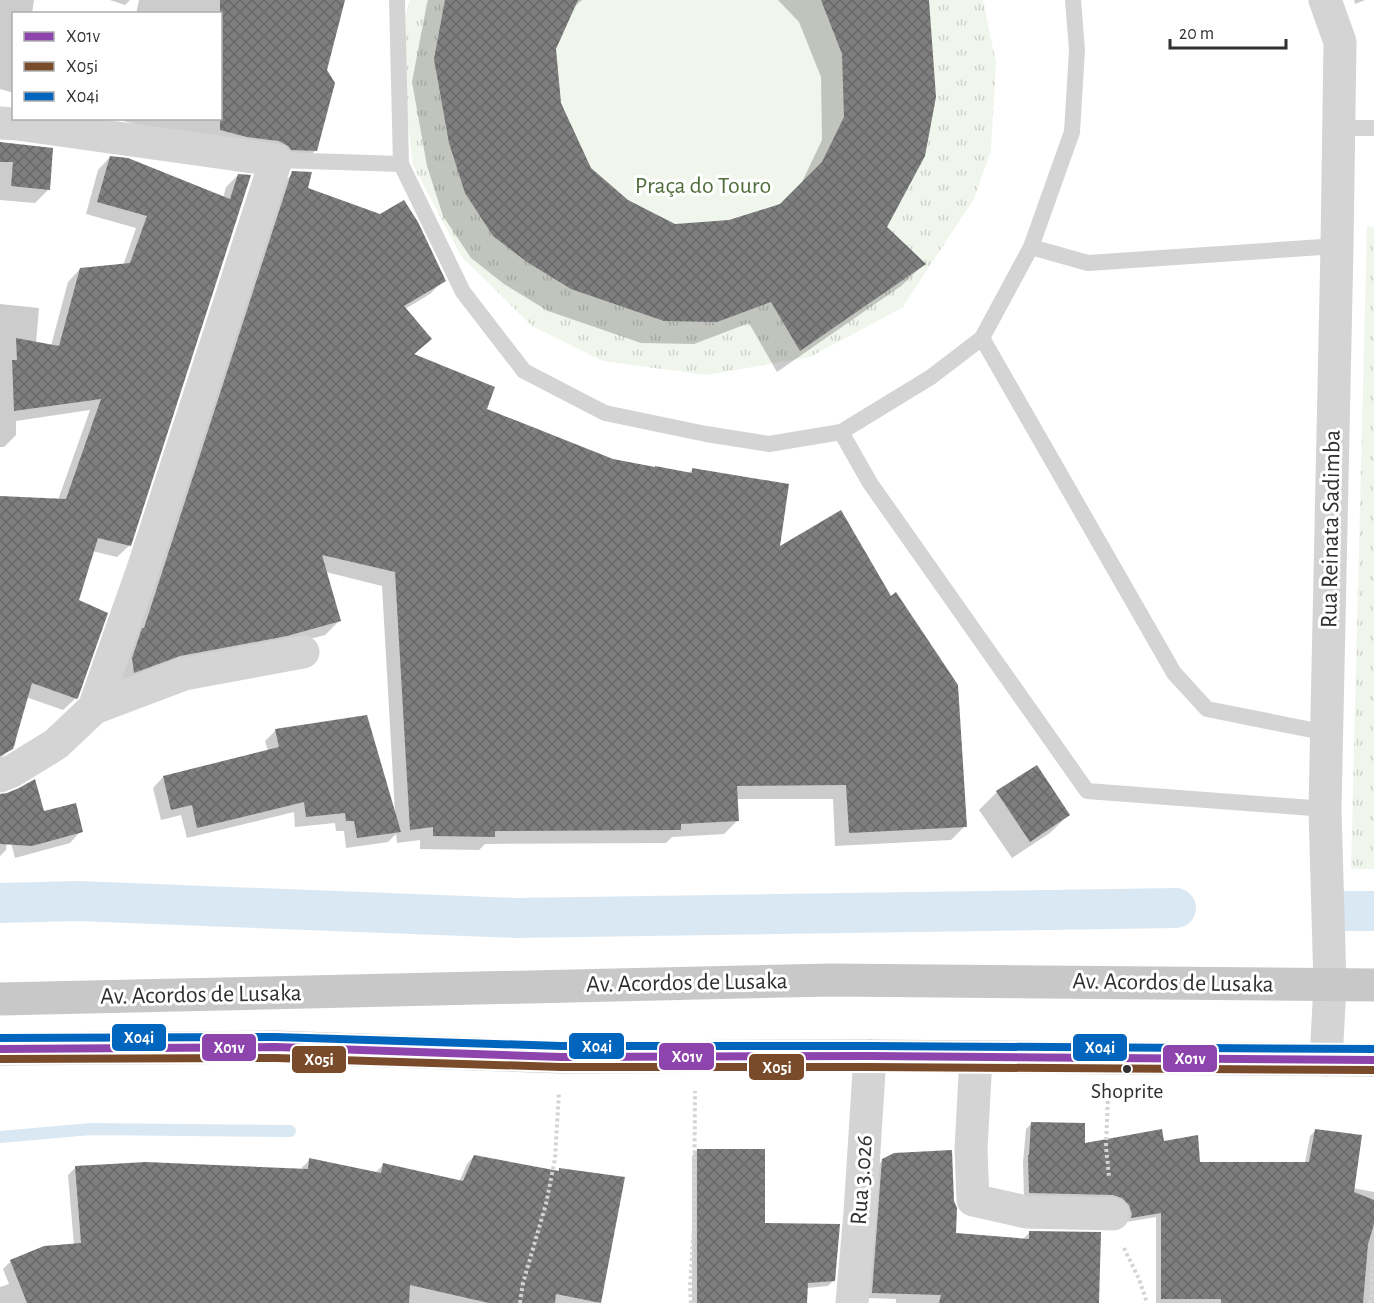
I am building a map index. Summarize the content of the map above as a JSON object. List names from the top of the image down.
{
  "streets": {
    "main road": ["Av. Acordos de Lusaka"],
    "street": ["Rua Reinata Sadimba", "Rua 3.026"]
  },
  "crossings": [
    ["Rua Reinata Sadimba", "Av. Acordos de Lusaka"]
  ],
  "parks": ["Praça do Touro"],
  "places": ["Shoprite"],
  "lines": ["transit line X04i", "transit line X01v", "transit line X05i"],
  "legend": ["X01v", "X05i", "X04i"],
  "scale_bar": "20 m"
}
